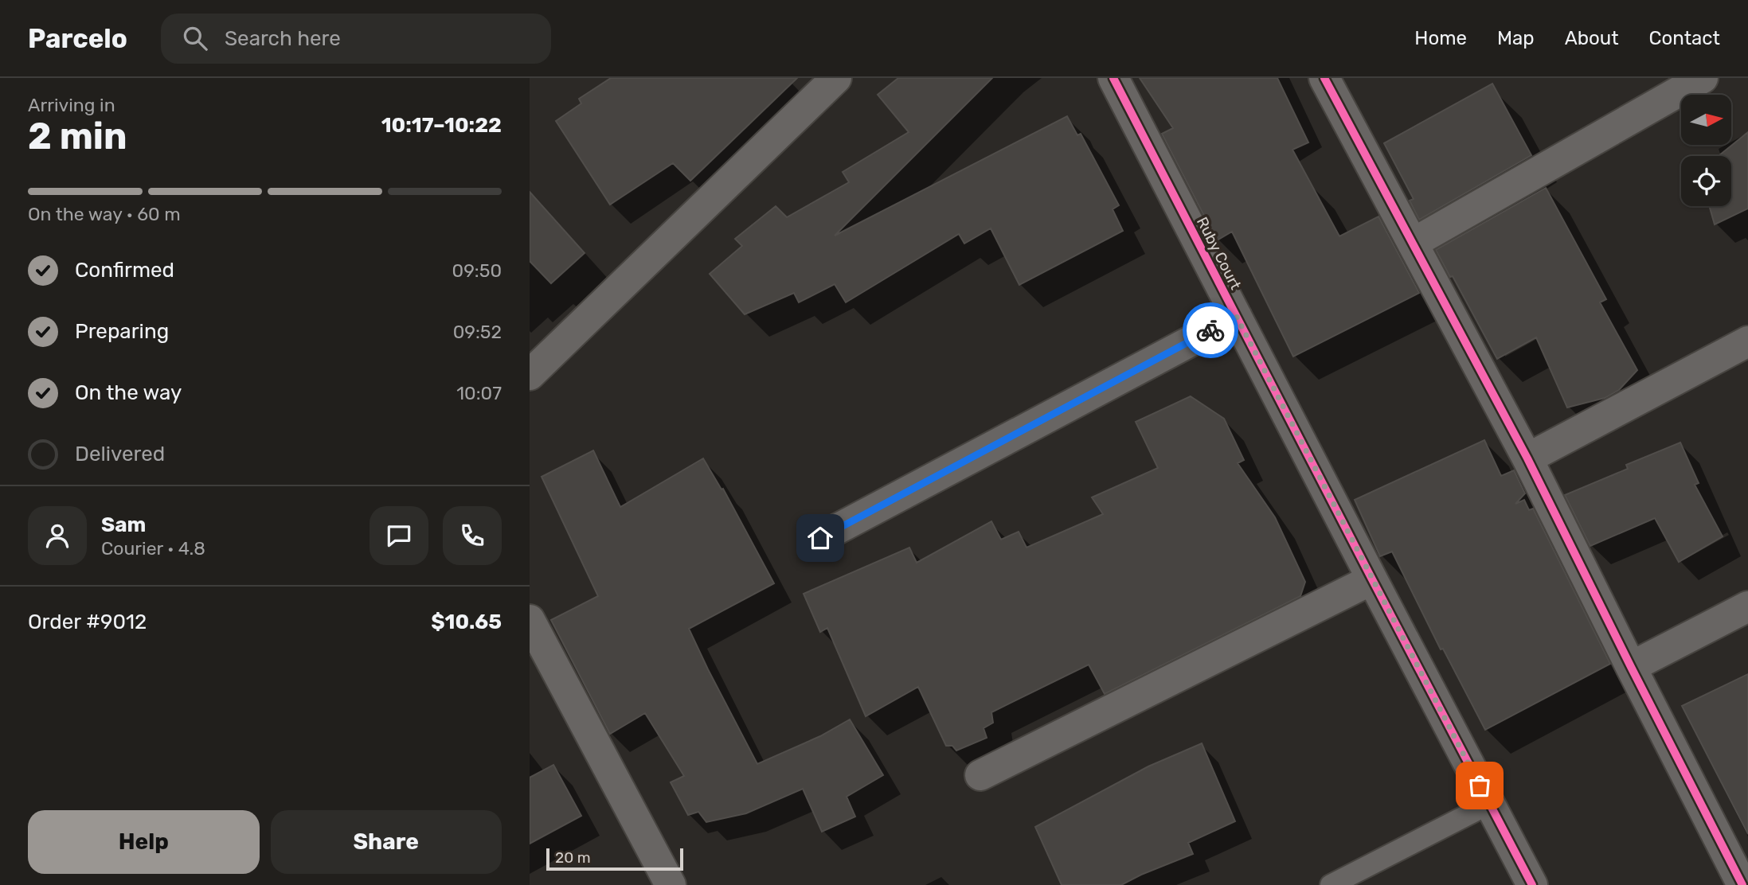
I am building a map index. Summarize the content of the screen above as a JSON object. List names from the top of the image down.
{
  "streets": {
    "street": ["Ruby Court"]
  },
  "scale_bar": "20 m",
  "north": "right",
  "page": {
    "header": "Parcelo",
    "search": "Search here",
    "nav": [
      "Home",
      "Map",
      "About",
      "Contact"
    ],
    "heading": ["2 min", "Arriving in", "10:17–10:22"],
    "panel": [
      "Sam",
      "Courier · 4.8",
      "Order #9012",
      "$10.65"
    ],
    "bar": "On the way · 60 m",
    "list": [
      ["Confirmed", "09:50"],
      ["Preparing", "09:52"],
      ["On the way", "10:07"],
      "Delivered"
    ],
    "buttons": ["Help", "Share"],
    "scale": "20 m"
  }
}
